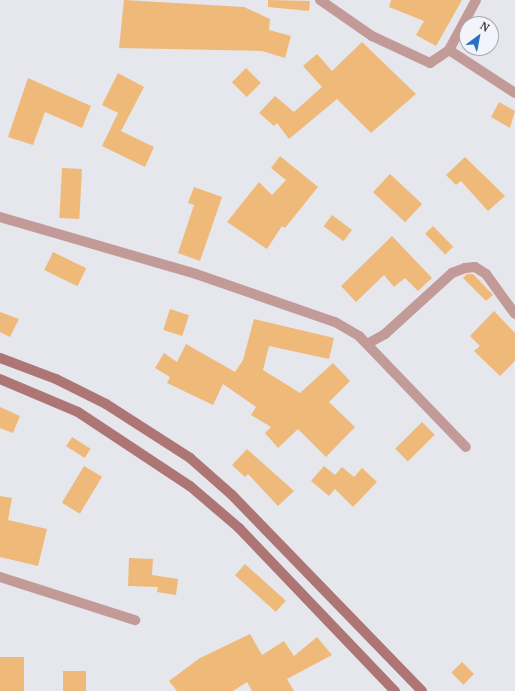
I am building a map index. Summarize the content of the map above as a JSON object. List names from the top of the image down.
{
  "north": "top right"
}
